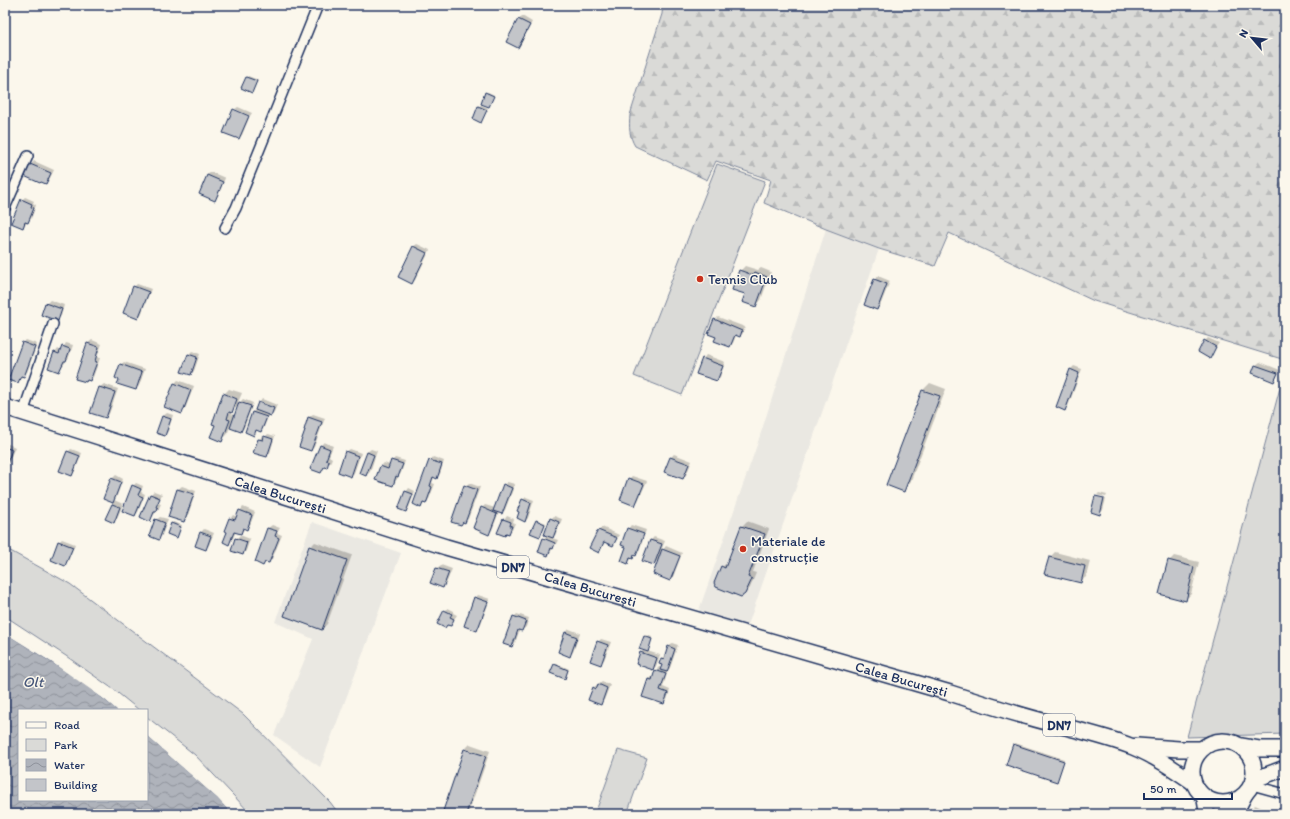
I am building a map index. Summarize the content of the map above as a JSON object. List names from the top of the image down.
{
  "streets": {
    "highway": ["Calea București", "DN7"]
  },
  "crossings": [
    ["Calea București", "DN7"]
  ],
  "water": ["Olt"],
  "places": ["Tennis Club", "Materiale de construcție"],
  "legend": [
    "Road",
    "Park",
    "Water",
    "Building"
  ],
  "scale_bar": "50 m",
  "north": "top left"
}
